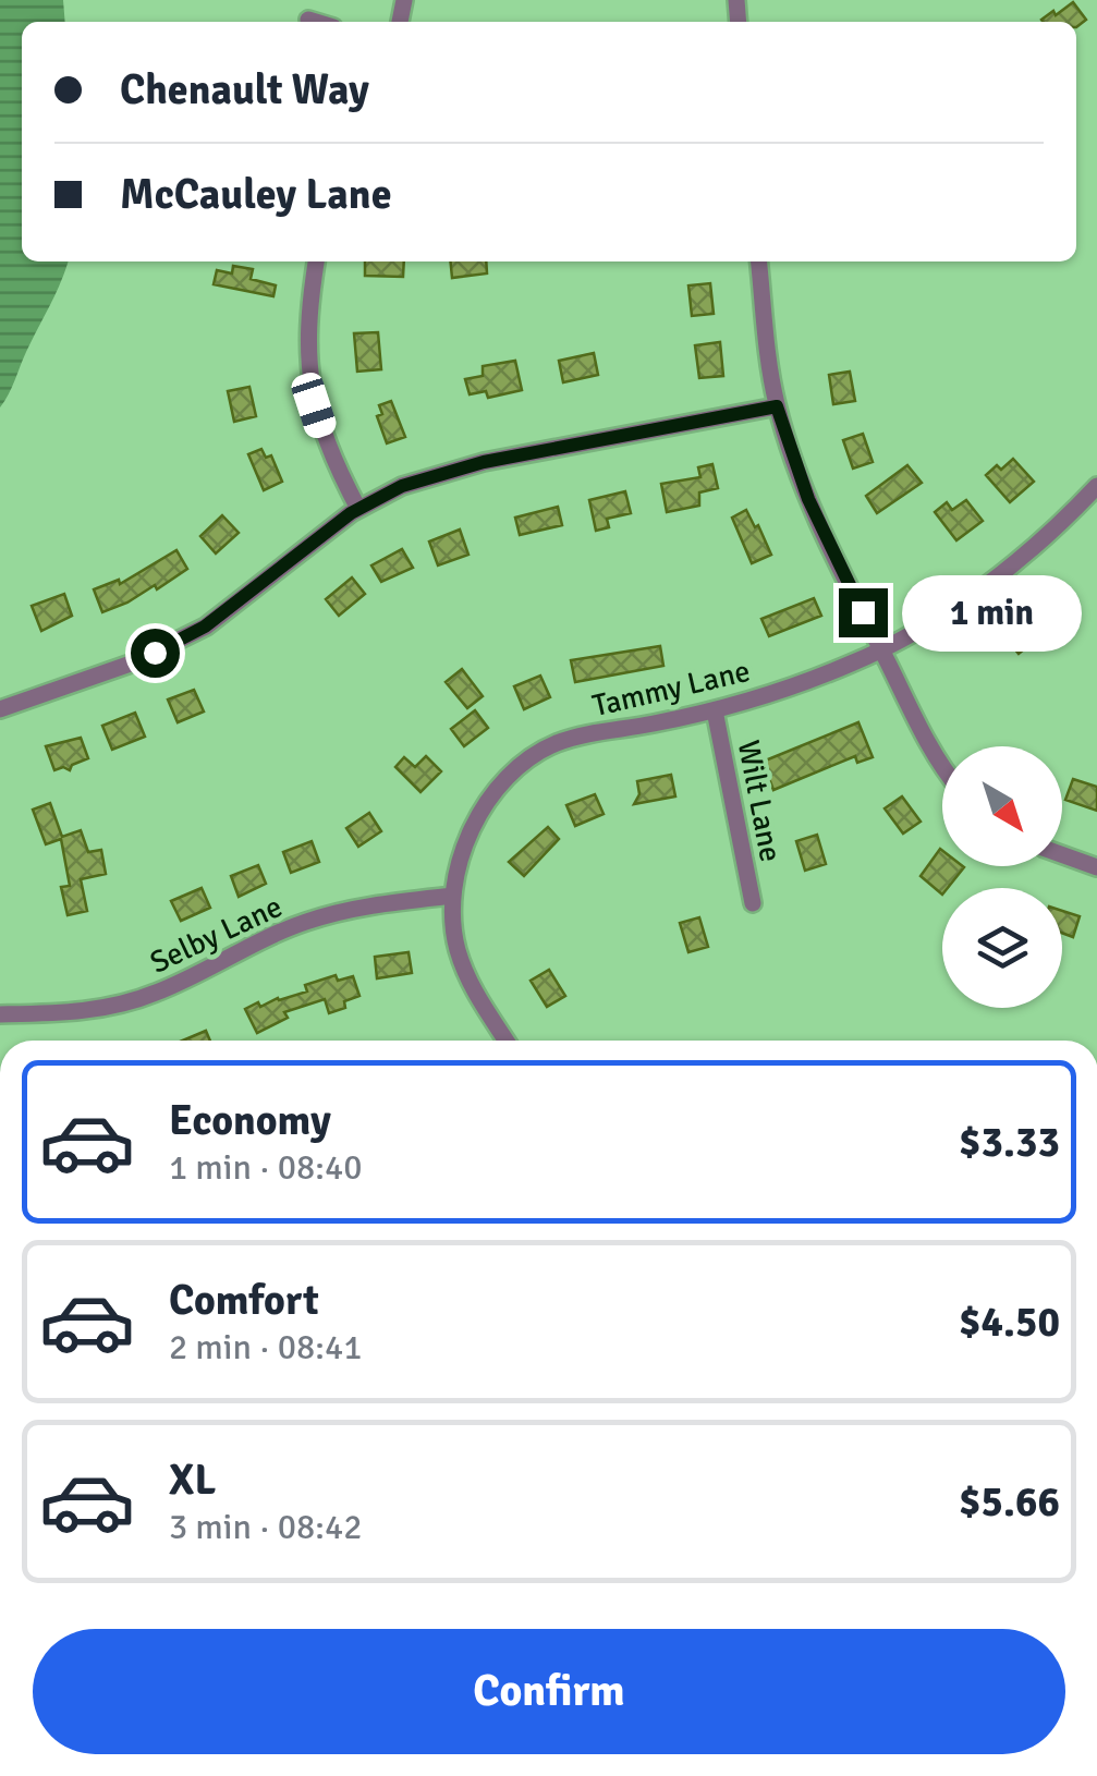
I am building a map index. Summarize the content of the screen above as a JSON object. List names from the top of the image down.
{
  "streets": {
    "street": ["Tammy Lane", "Wilt Lane", "Selby Lane"]
  },
  "crossings": [
    ["Tammy Lane", "Wilt Lane"],
    ["Tammy Lane", "Selby Lane"]
  ],
  "north": "bottom right",
  "page": {
    "banner": ["Chenault Way", "McCauley Lane"],
    "bubble": "1 min",
    "list": [
      {
        "name": "Economy",
        "note": "1 min · 08:40",
        "value": "$3.33"
      },
      {
        "name": "Comfort",
        "note": "2 min · 08:41",
        "value": "$4.50"
      },
      {
        "name": "XL",
        "note": "3 min · 08:42",
        "value": "$5.66"
      }
    ],
    "buttons": "Confirm"
  }
}
